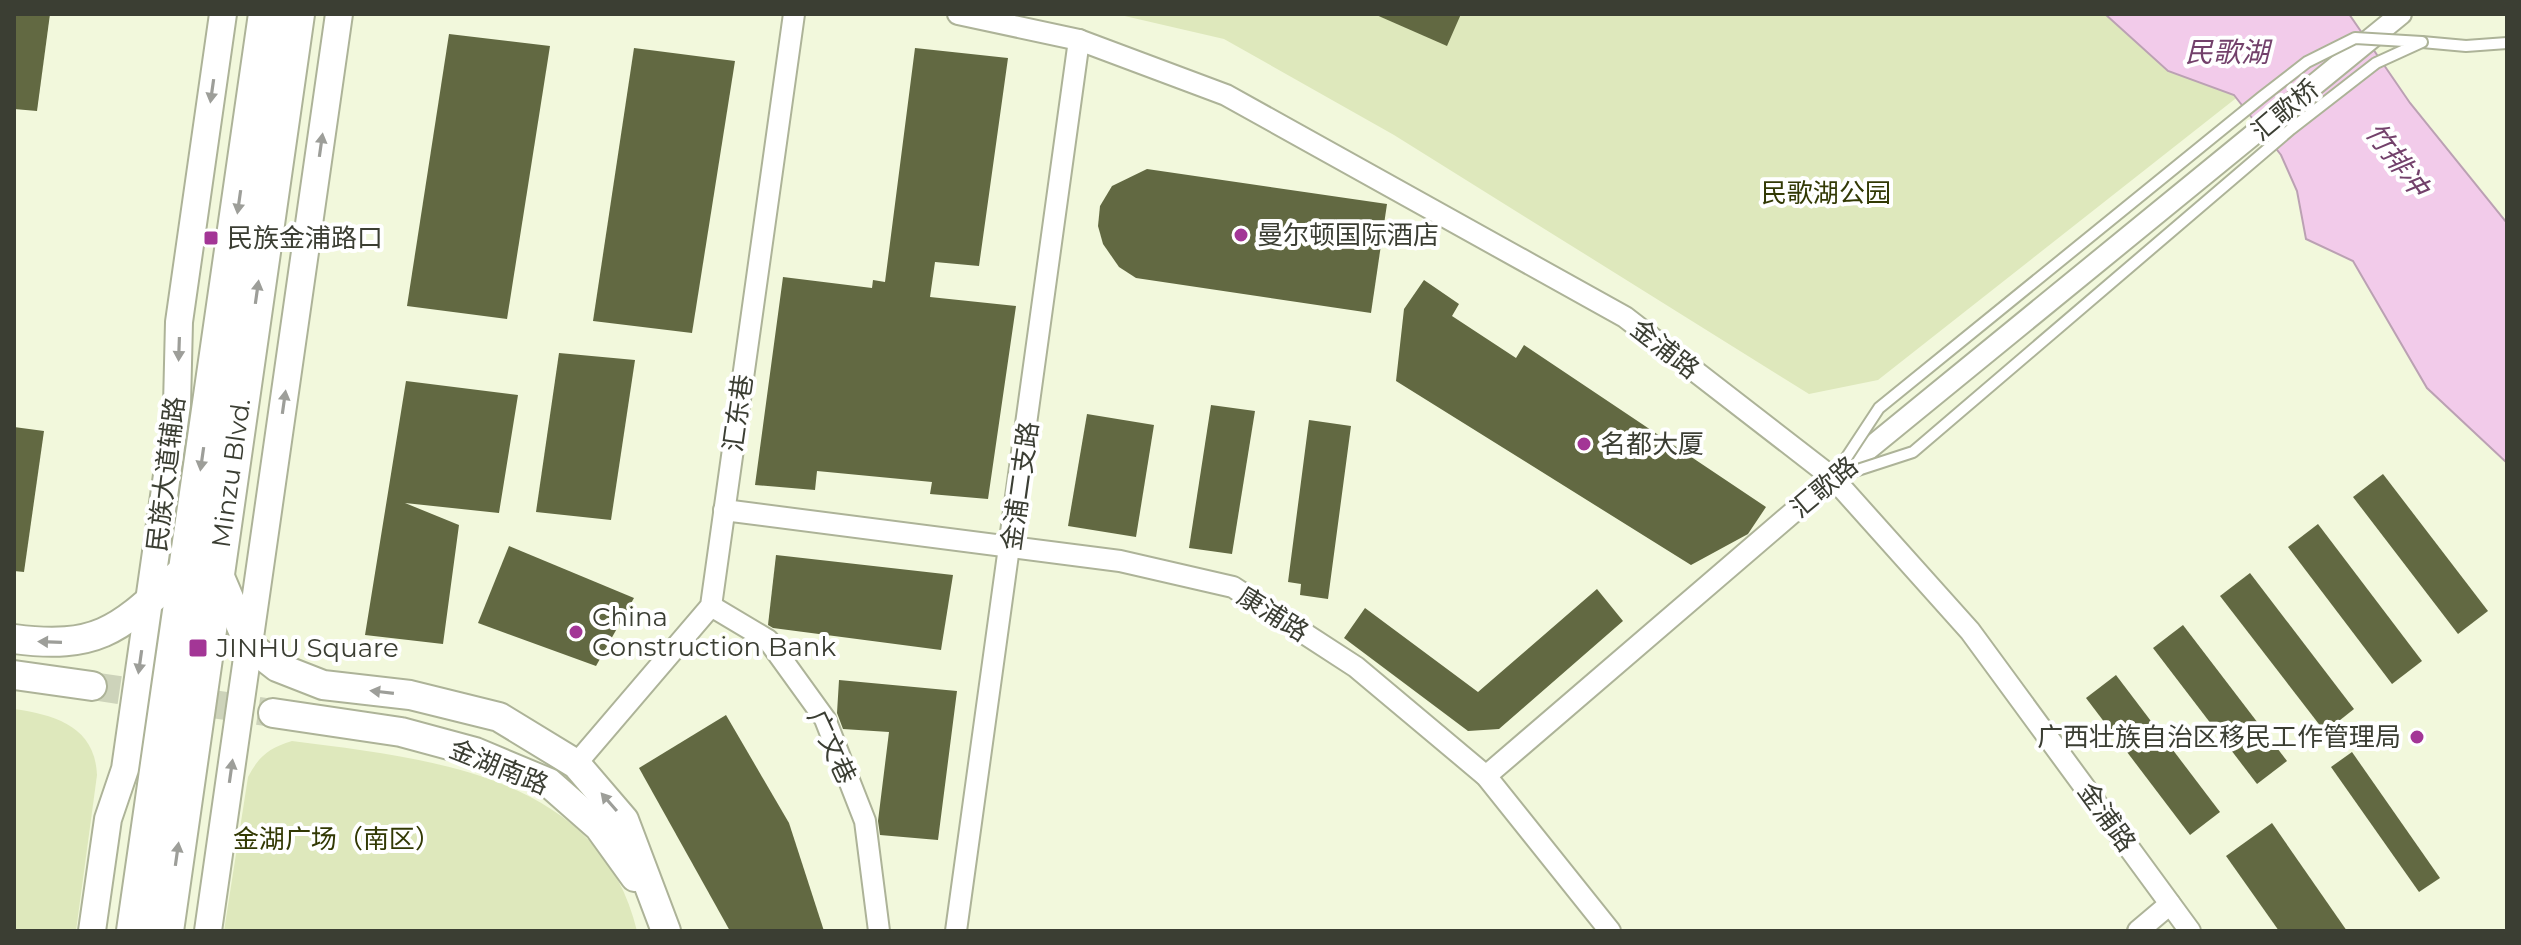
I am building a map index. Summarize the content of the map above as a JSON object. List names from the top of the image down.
{
  "streets": {
    "highway": ["Minzu Blvd."],
    "main road": ["金湖南路"],
    "street": [
      "汇歌桥",
      "金浦路",
      "汇东巷",
      "民族大道辅路",
      "金浦二支路",
      "汇歌路",
      "康浦路",
      "广文巷"
    ]
  },
  "crossings": [
    ["汇歌桥", "汇歌路"],
    ["金浦路", "金浦二支路"],
    ["金浦路", "汇歌路"],
    ["汇东巷", "康浦路"],
    ["汇东巷", "广文巷"],
    ["金浦二支路", "康浦路"],
    ["汇歌路", "康浦路"]
  ],
  "water": ["民歌湖", "竹排冲"],
  "parks": ["民歌湖公园", "金湖广场（南区）"],
  "places": {
    "other": [
      "曼尔顿国际酒店",
      "名都大厦",
      "China Construction Bank",
      "广西壮族自治区移民工作管理局"
    ],
    "transit": ["民族金浦路口", "JINHU Square"]
  }
}
